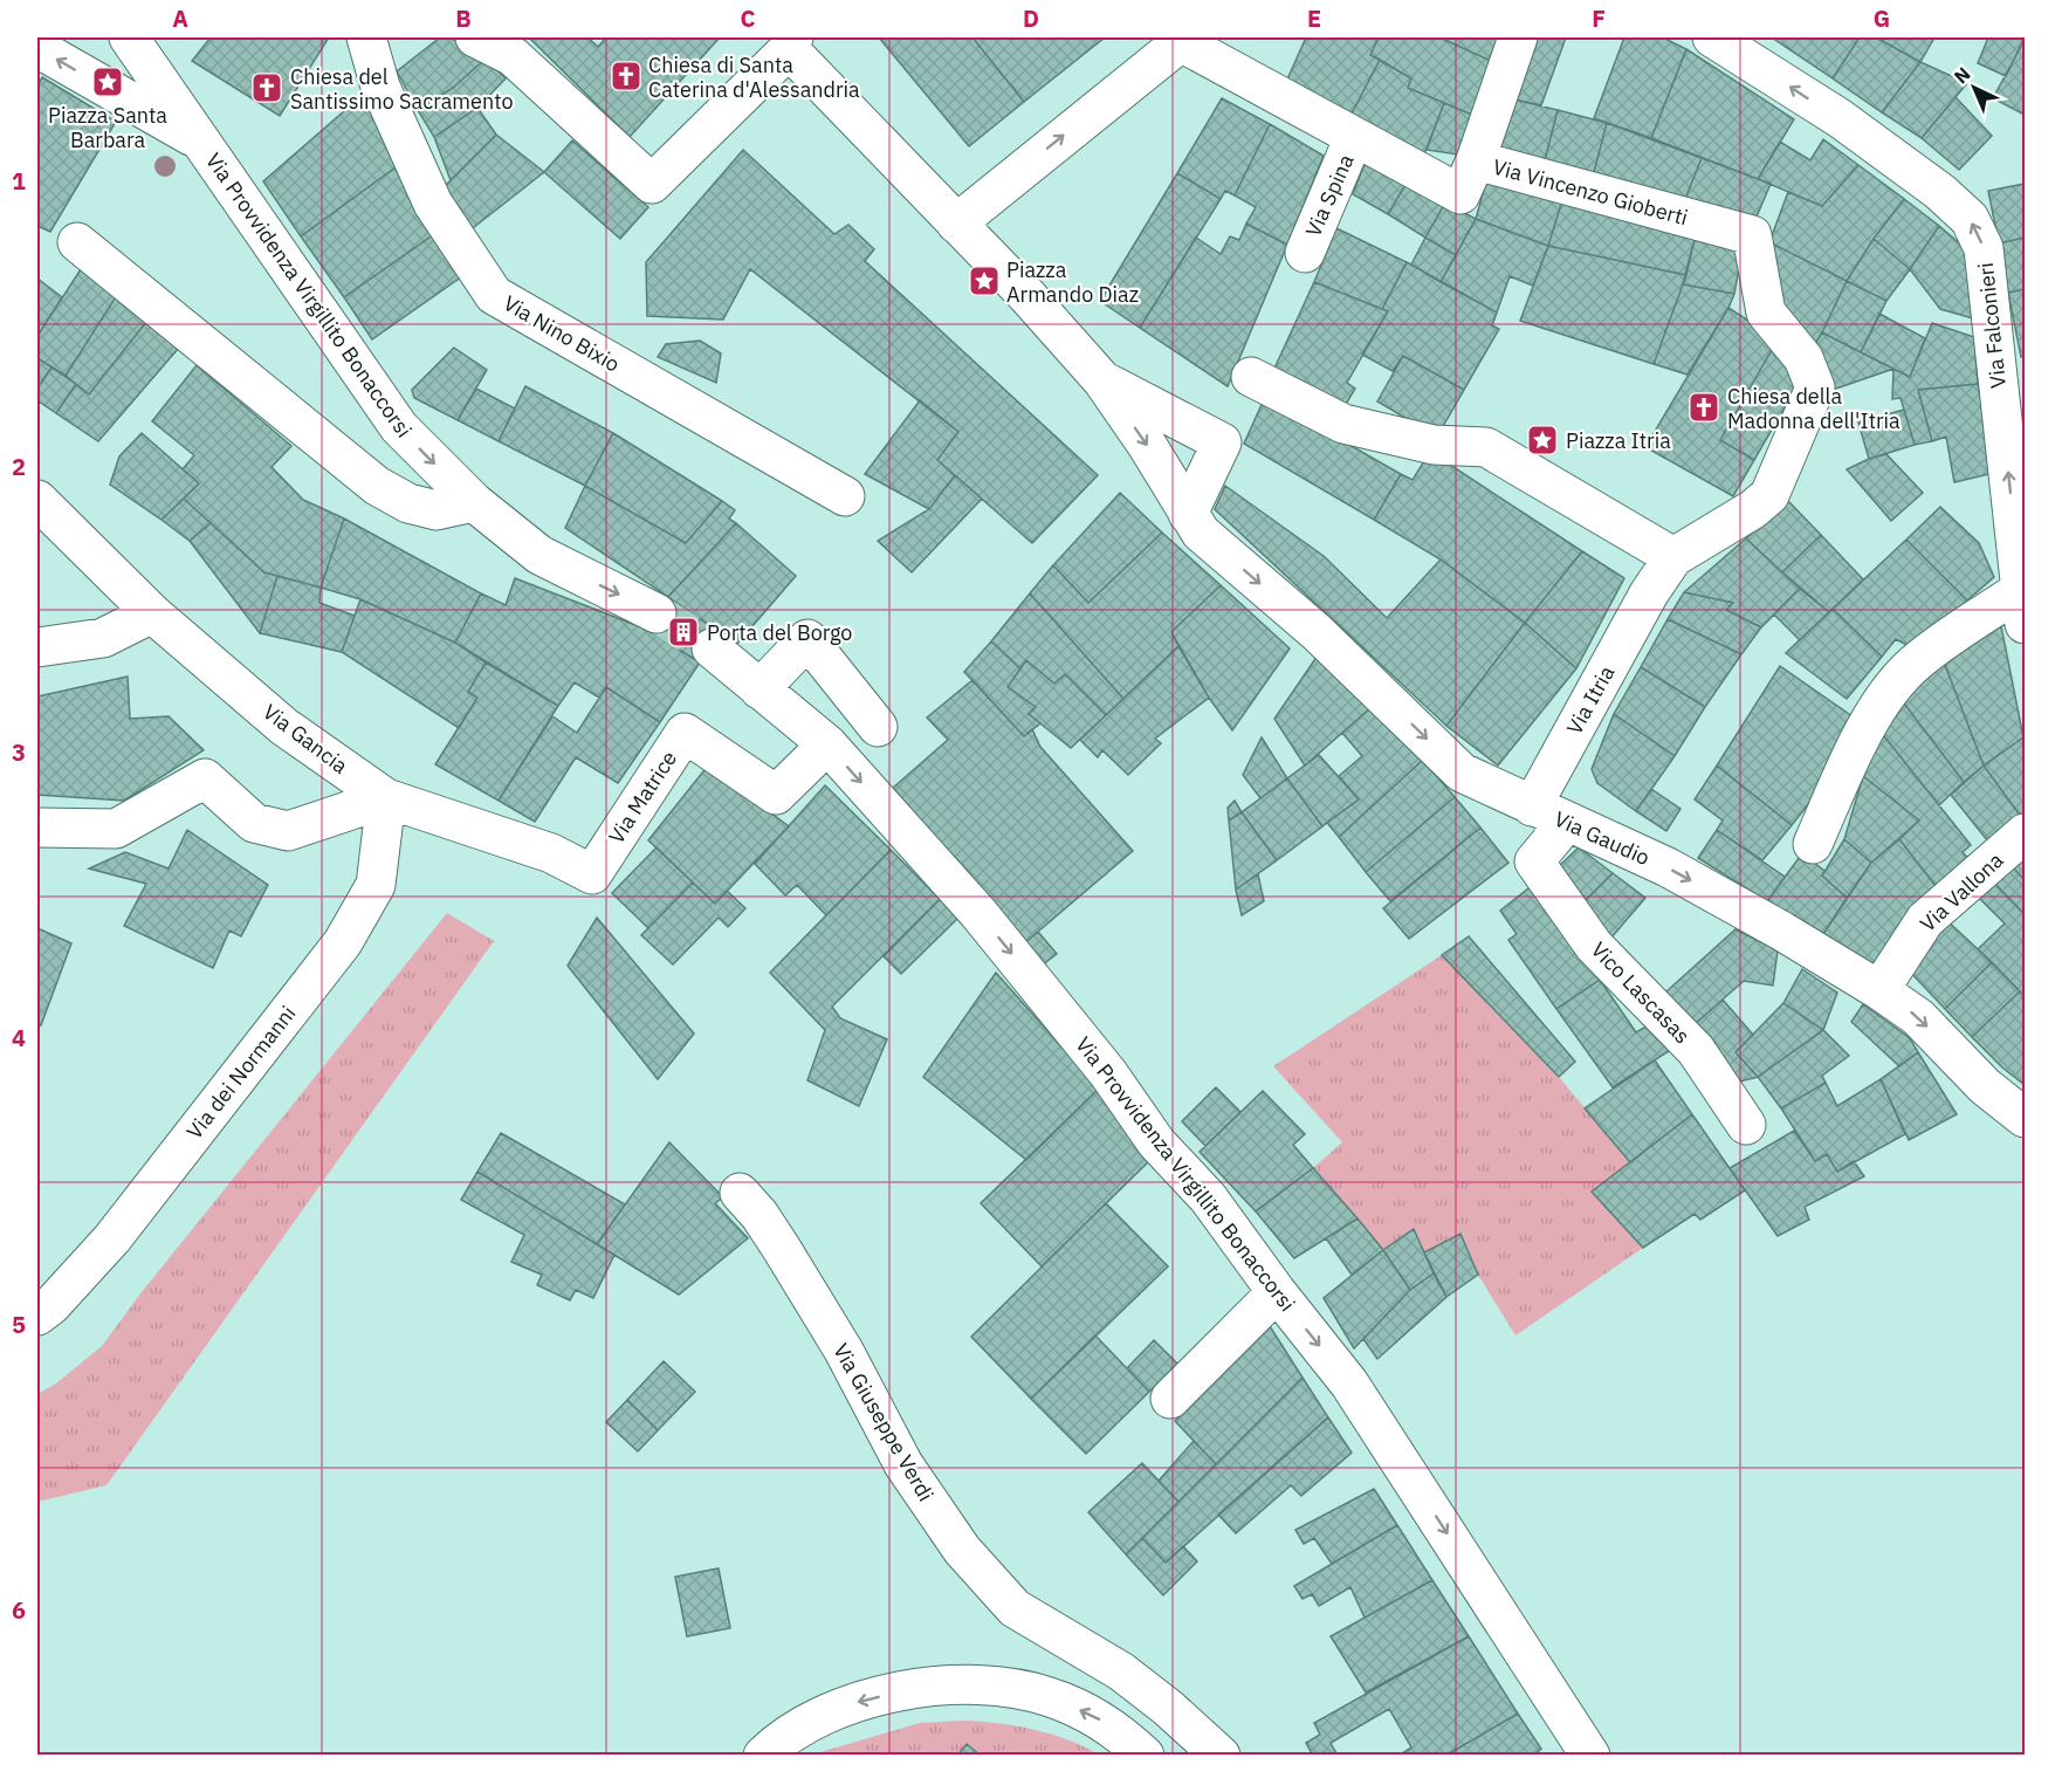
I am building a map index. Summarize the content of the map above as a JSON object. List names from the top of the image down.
{
  "streets": {
    "street": [
      "Via Vincenzo Gioberti",
      "Via Spina",
      "Via Provvidenza Virgillito Bonaccorsi",
      "Via Falconieri",
      "Via Nino Bixio",
      "Via Itria",
      "Via Gancia",
      "Via Matrice",
      "Via Gaudio",
      "Via Vallona",
      "Vico Lascasas",
      "Via dei Normanni",
      "Via Giuseppe Verdi"
    ]
  },
  "crossings": [
    ["Via Vincenzo Gioberti", "Via Spina"],
    ["Via Vincenzo Gioberti", "Via Itria"],
    ["Via Provvidenza Virgillito Bonaccorsi", "Via Matrice"],
    ["Via Itria", "Via Gaudio"],
    ["Via Gancia", "Via Matrice"],
    ["Via Gancia", "Via dei Normanni"],
    ["Via Gaudio", "Via Vallona"],
    ["Via Gaudio", "Vico Lascasas"]
  ],
  "one_way": ["Via Provvidenza Virgillito Bonaccorsi", "Via Falconieri"],
  "places": {
    "church": ["Chiesa di Santa Caterina d'Alessandria", "Chiesa del Santissimo Sacramento", "Chiesa della Madonna dell'Itria"],
    "place": ["Piazza Santa Barbara", "Piazza Armando Diaz", "Piazza Itria"],
    "building": ["Porta del Borgo"]
  },
  "north": "top left",
  "grid": {
    "columns": [
      "A",
      "B",
      "C",
      "D",
      "E",
      "F",
      "G"
    ],
    "rows": [
      "1",
      "2",
      "3",
      "4",
      "5",
      "6"
    ]
  }
}
